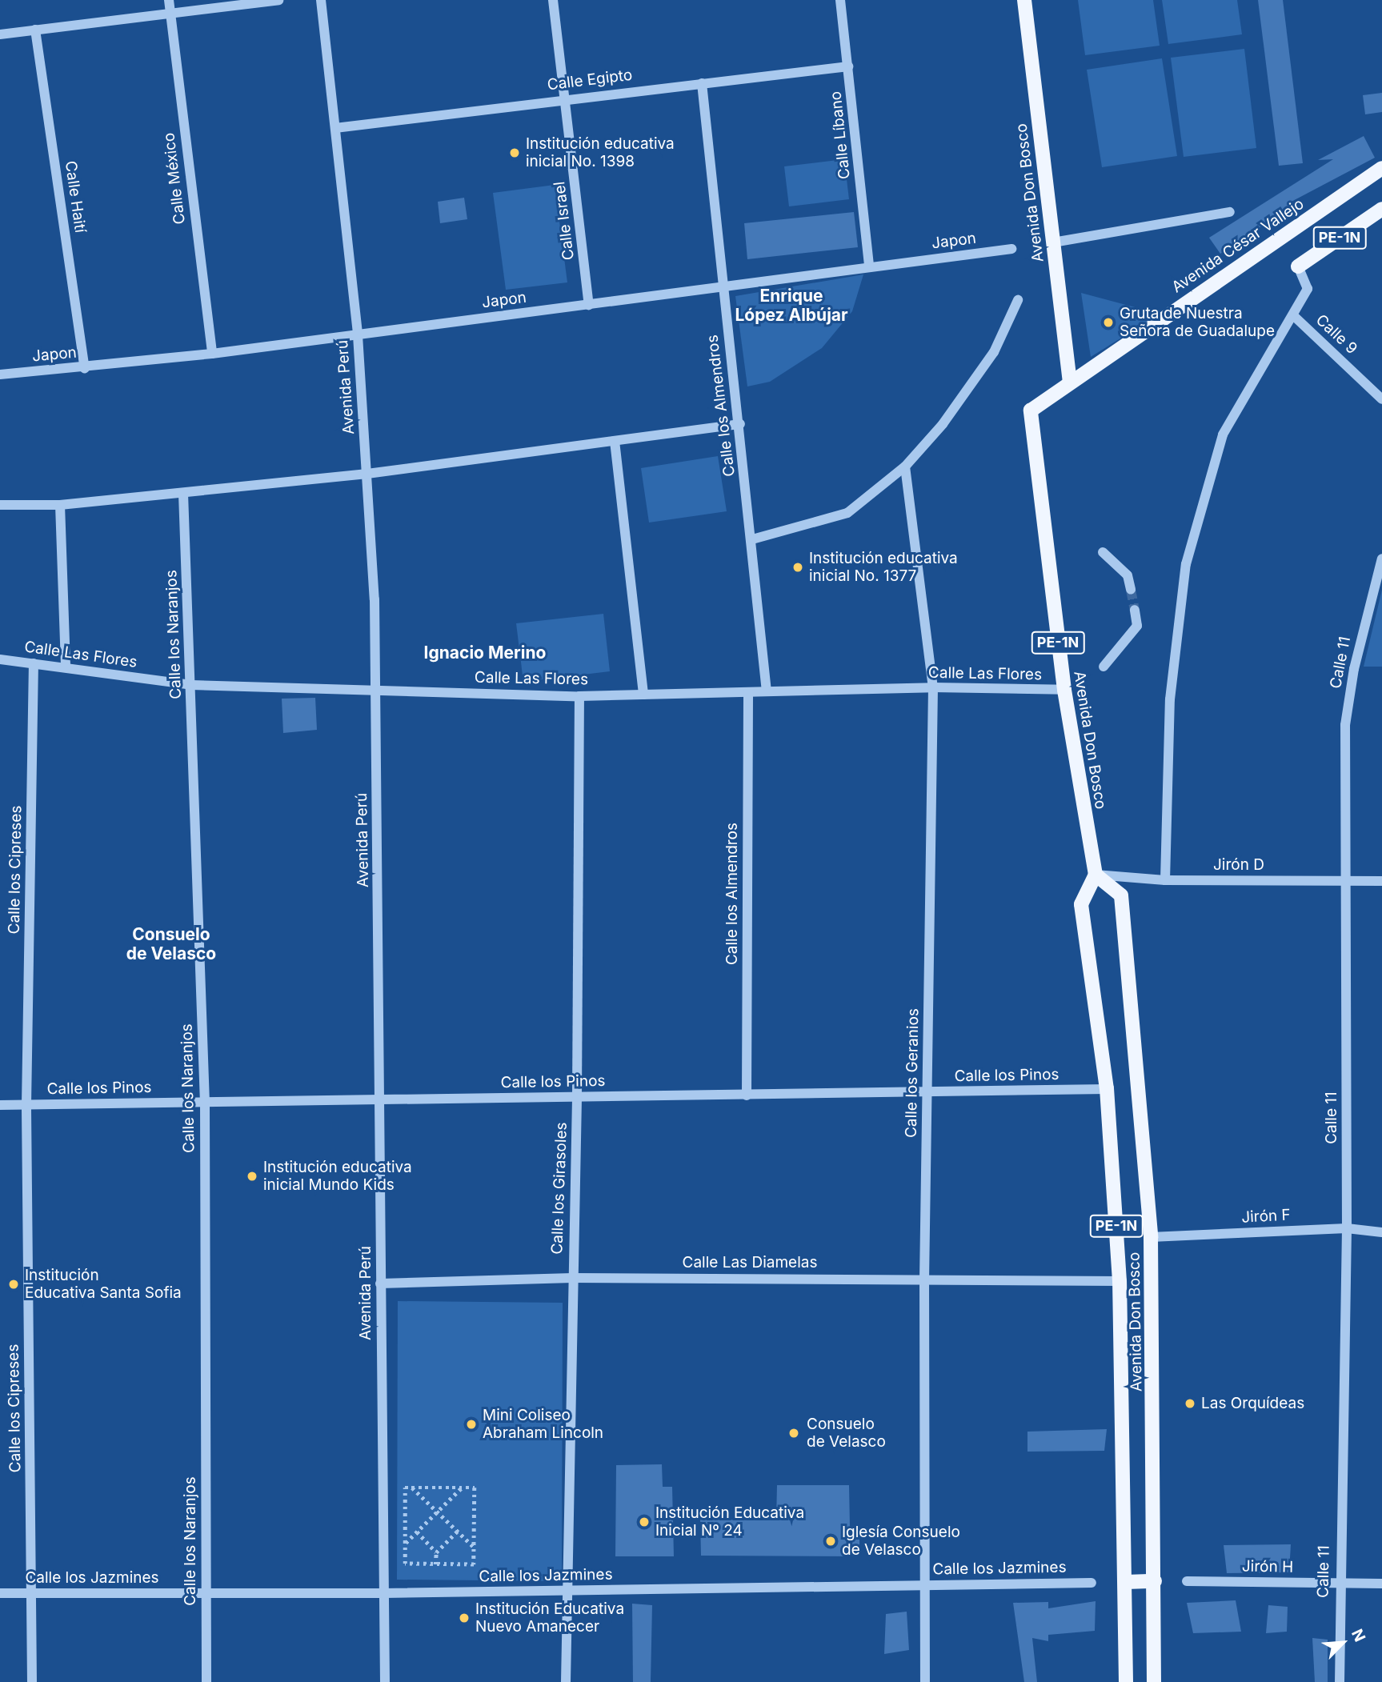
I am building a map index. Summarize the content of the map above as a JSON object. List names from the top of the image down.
{
  "streets": {
    "main road": ["Avenida Don Bosco", "PE-1N", "Avenida César Vallejo"],
    "street": [
      "Calle Egipto",
      "Calle Líbano",
      "Calle México",
      "Calle Haití",
      "Calle Israel",
      "Japon",
      "Calle 9",
      "Avenida Perú",
      "Calle los Almendros",
      "Calle los Naranjos",
      "Calle Las Flores",
      "Calle 11",
      "Jirón D",
      "Calle los Cipreses",
      "Calle los Geranios",
      "Calle los Pinos",
      "Calle los Girasoles",
      "Jirón F",
      "Calle Las Diamelas",
      "Jirón H",
      "Calle los Jazmines"
    ]
  },
  "crossings": [
    ["Calle Egipto", "Calle Líbano"],
    ["Calle Egipto", "Calle Israel"],
    ["Calle Egipto", "Avenida Perú"],
    ["Calle Egipto", "Calle los Almendros"],
    ["Calle Líbano", "Japon"],
    ["Calle México", "Japon"],
    ["Avenida Don Bosco", "Avenida César Vallejo"],
    ["Avenida Don Bosco", "Calle Las Flores"],
    ["Avenida Don Bosco", "Jirón D"],
    ["Avenida Don Bosco", "Calle los Pinos"],
    ["Avenida Don Bosco", "Jirón F"],
    ["Avenida Don Bosco", "Calle Las Diamelas"],
    ["Calle Haití", "Japon"],
    ["Calle Israel", "Japon"],
    ["Japon", "Avenida Perú"],
    ["Japon", "Calle los Almendros"],
    ["Avenida Perú", "Calle Las Flores"],
    ["Avenida Perú", "Calle los Pinos"],
    ["Avenida Perú", "Calle Las Diamelas"],
    ["Avenida Perú", "Calle los Jazmines"],
    ["Calle los Almendros", "Calle Las Flores"],
    ["Calle los Almendros", "Calle los Pinos"],
    ["Calle los Naranjos", "Calle Las Flores"],
    ["Calle los Naranjos", "Calle los Pinos"],
    ["Calle los Naranjos", "Calle los Jazmines"],
    ["Calle Las Flores", "Calle los Cipreses"],
    ["Calle Las Flores", "Calle los Geranios"],
    ["Calle Las Flores", "Calle los Girasoles"],
    ["Calle 11", "Jirón D"],
    ["Calle 11", "Jirón F"],
    ["Calle 11", "Jirón H"],
    ["Calle los Cipreses", "Calle los Pinos"],
    ["Calle los Cipreses", "Calle los Jazmines"],
    ["Calle los Geranios", "Calle los Pinos"],
    ["Calle los Geranios", "Calle Las Diamelas"],
    ["Calle los Geranios", "Calle los Jazmines"],
    ["Calle los Pinos", "Calle los Girasoles"],
    ["Calle los Girasoles", "Calle Las Diamelas"],
    ["Calle los Girasoles", "Calle los Jazmines"]
  ],
  "districts": ["Enrique López Albújar", "Ignacio Merino", "Consuelo de Velasco"],
  "places": [
    "Institución educativa inicial No. 1398",
    "Gruta de Nuestra Señora de Guadalupe",
    "Institución educativa inicial No. 1377",
    "Institución educativa inicial Mundo Kids",
    "Institución Educativa Santa Sofia",
    "Las Orquídeas",
    "Mini Coliseo Abraham Lincoln",
    "Consuelo de Velasco",
    "Institución Educativa Inicial Nº 24",
    "Iglesía Consuelo de Velasco",
    "Institución Educativa Nuevo Amanecer"
  ],
  "north": "top right"
}
